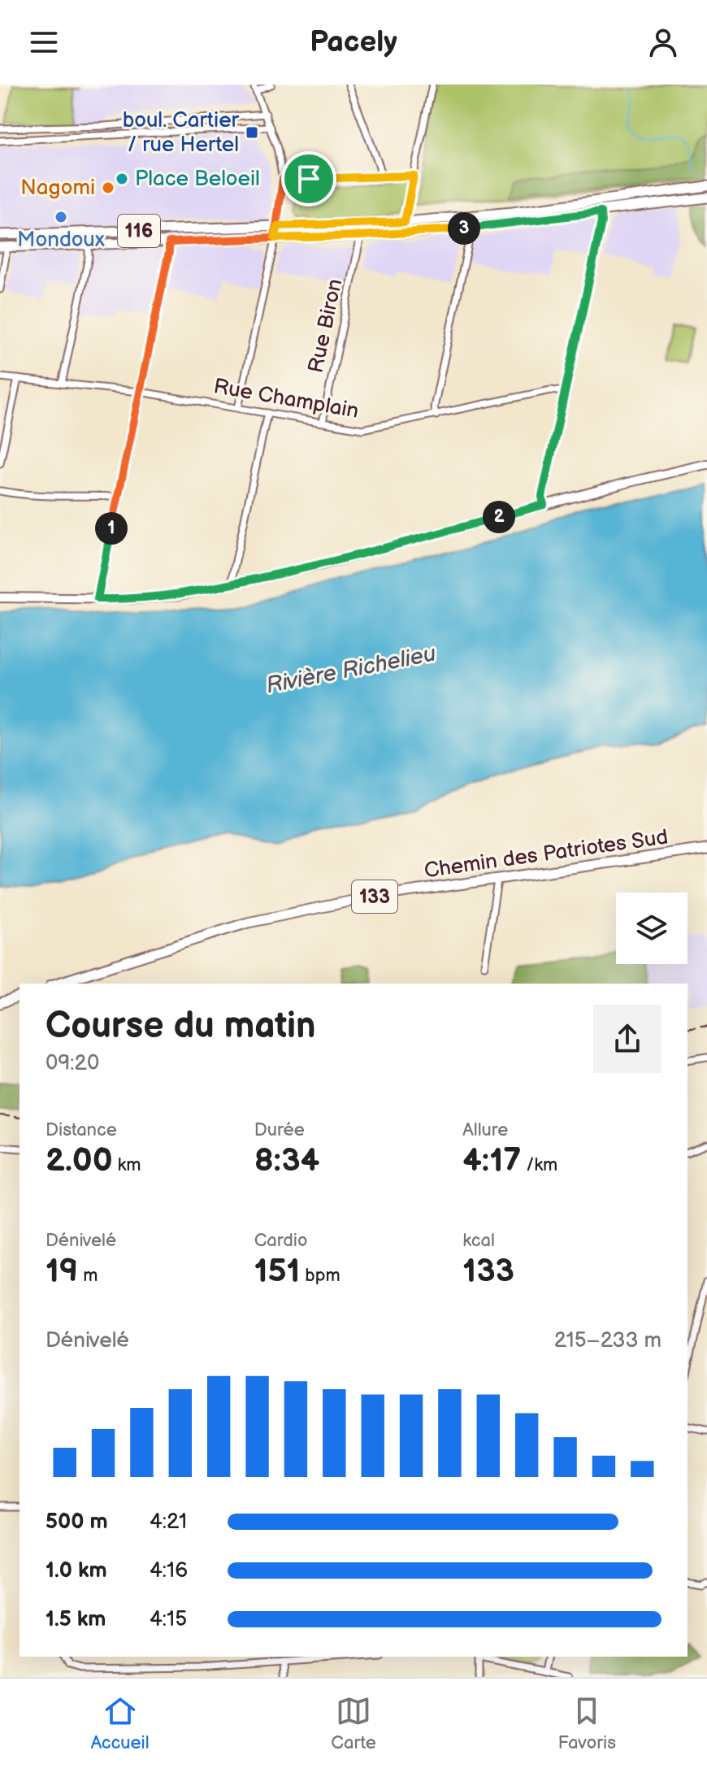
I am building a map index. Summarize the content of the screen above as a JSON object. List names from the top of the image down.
{
  "streets": {
    "main road": ["116", "Chemin des Patriotes Sud", "133"],
    "street": ["Rue Biron", "Rue Champlain"]
  },
  "crossings": [
    ["116", "Rue Biron"],
    ["Rue Biron", "Rue Champlain"]
  ],
  "water": ["Rivière Richelieu"],
  "places": {
    "transit": ["boul. Cartier / rue Hertel"],
    "other": ["Place Beloeil", "Nagomi", "Mondoux"]
  },
  "page": {
    "header": "Pacely",
    "pins": ["3", "2", "1"],
    "heading": ["Course du matin", "09:20"],
    "stats": [
      ["Distance", "2.00 km"],
      ["Durée", "8:34"],
      ["Allure", "4:17 /km"],
      ["Dénivelé", "19 m"],
      ["Cardio", "151 bpm"],
      ["kcal", "133"]
    ],
    "chart": ["Dénivelé", "215–233 m"],
    "list": [
      {
        "name": "500 m",
        "note": "4:21"
      },
      {
        "name": "1.0 km",
        "note": "4:16"
      },
      {
        "name": "1.5 km",
        "note": "4:15"
      }
    ],
    "tabs": ["Accueil", "Carte", "Favoris"]
  }
}
